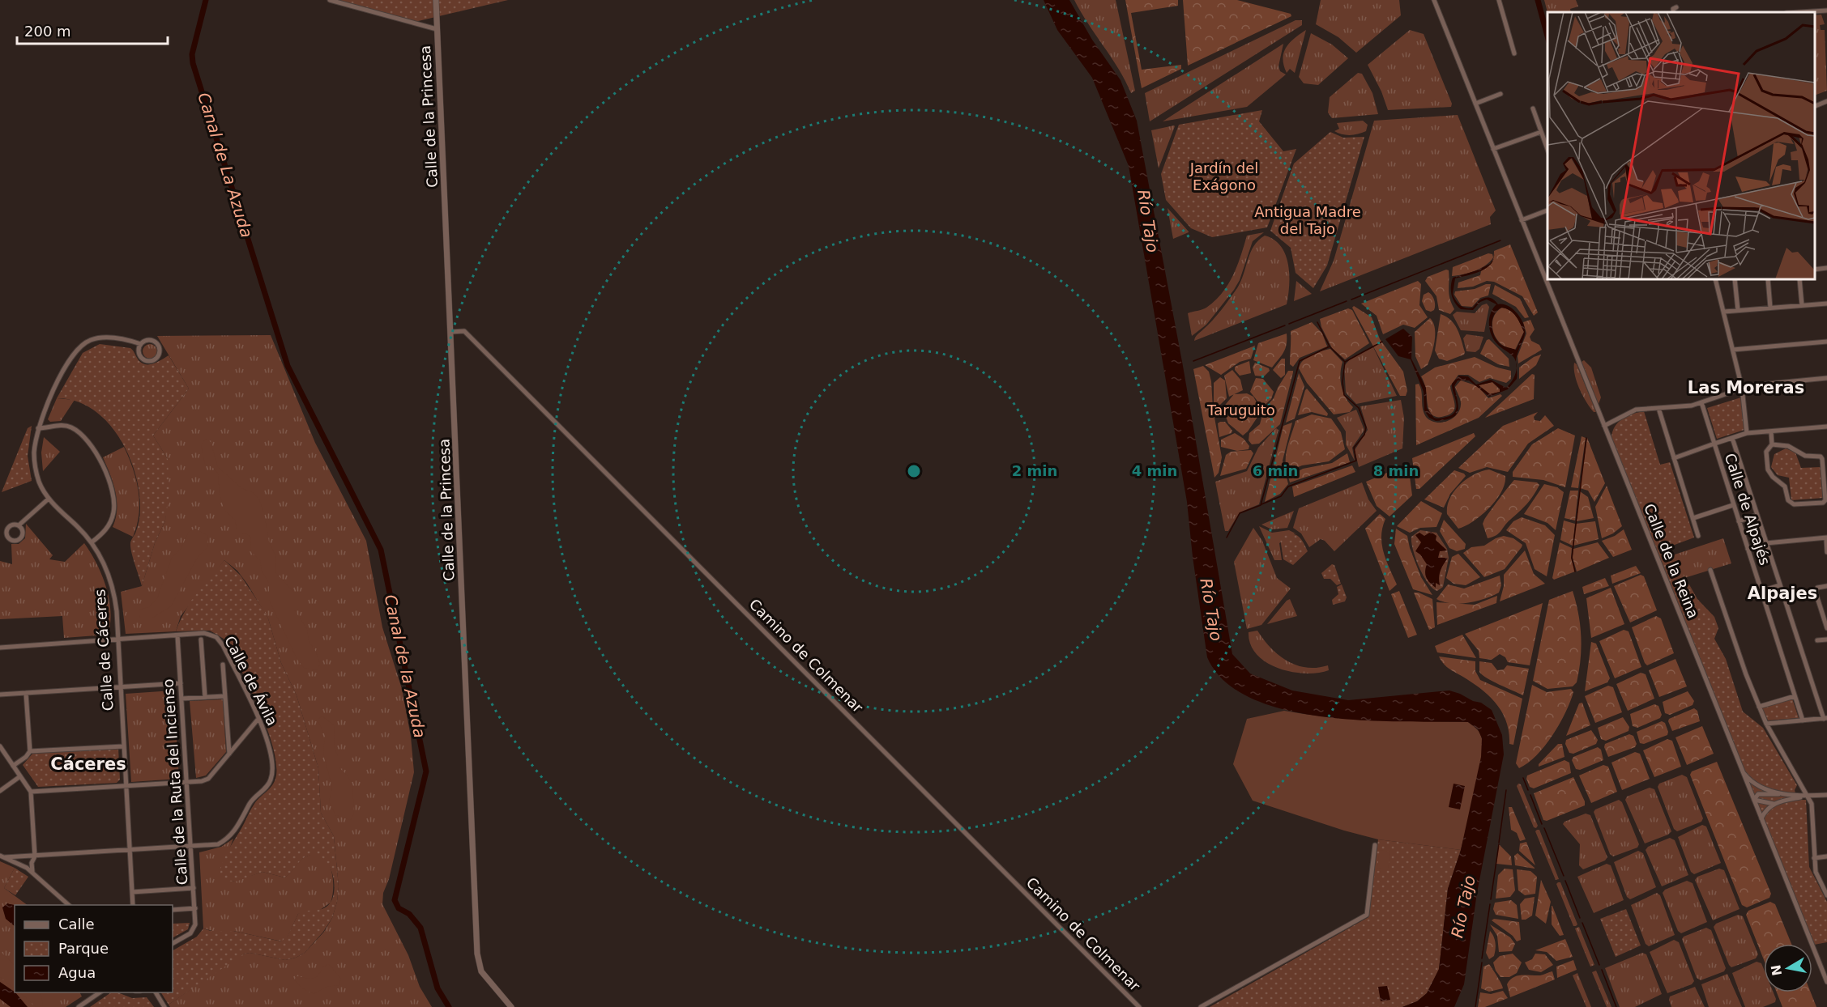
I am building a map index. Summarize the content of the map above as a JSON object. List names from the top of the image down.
{
  "streets": {
    "street": [
      "Calle de la Princesa",
      "Calle de Alpajés",
      "Calle de la Reina",
      "Calle de Cáceres",
      "Camino de Colmenar",
      "Calle de Ávila",
      "Calle de la Ruta del Incienso"
    ]
  },
  "crossings": [
    ["Calle de la Princesa", "Camino de Colmenar"],
    ["Calle de Cáceres", "Calle de Ávila"],
    ["Calle de Ávila", "Calle de la Ruta del Incienso"]
  ],
  "districts": ["Las Moreras", "Alpajes", "Cáceres"],
  "water": ["Canal de La Azuda", "Río Tajo", "Canal de la Azuda"],
  "parks": ["Jardín del Exágono", "Antigua Madre del Tajo", "Taruguito"],
  "legend": ["Calle", "Parque", "Agua"],
  "scale_bar": "200 m",
  "north": "left",
  "rings": [
    "2 min",
    "4 min",
    "6 min",
    "8 min"
  ]
}
